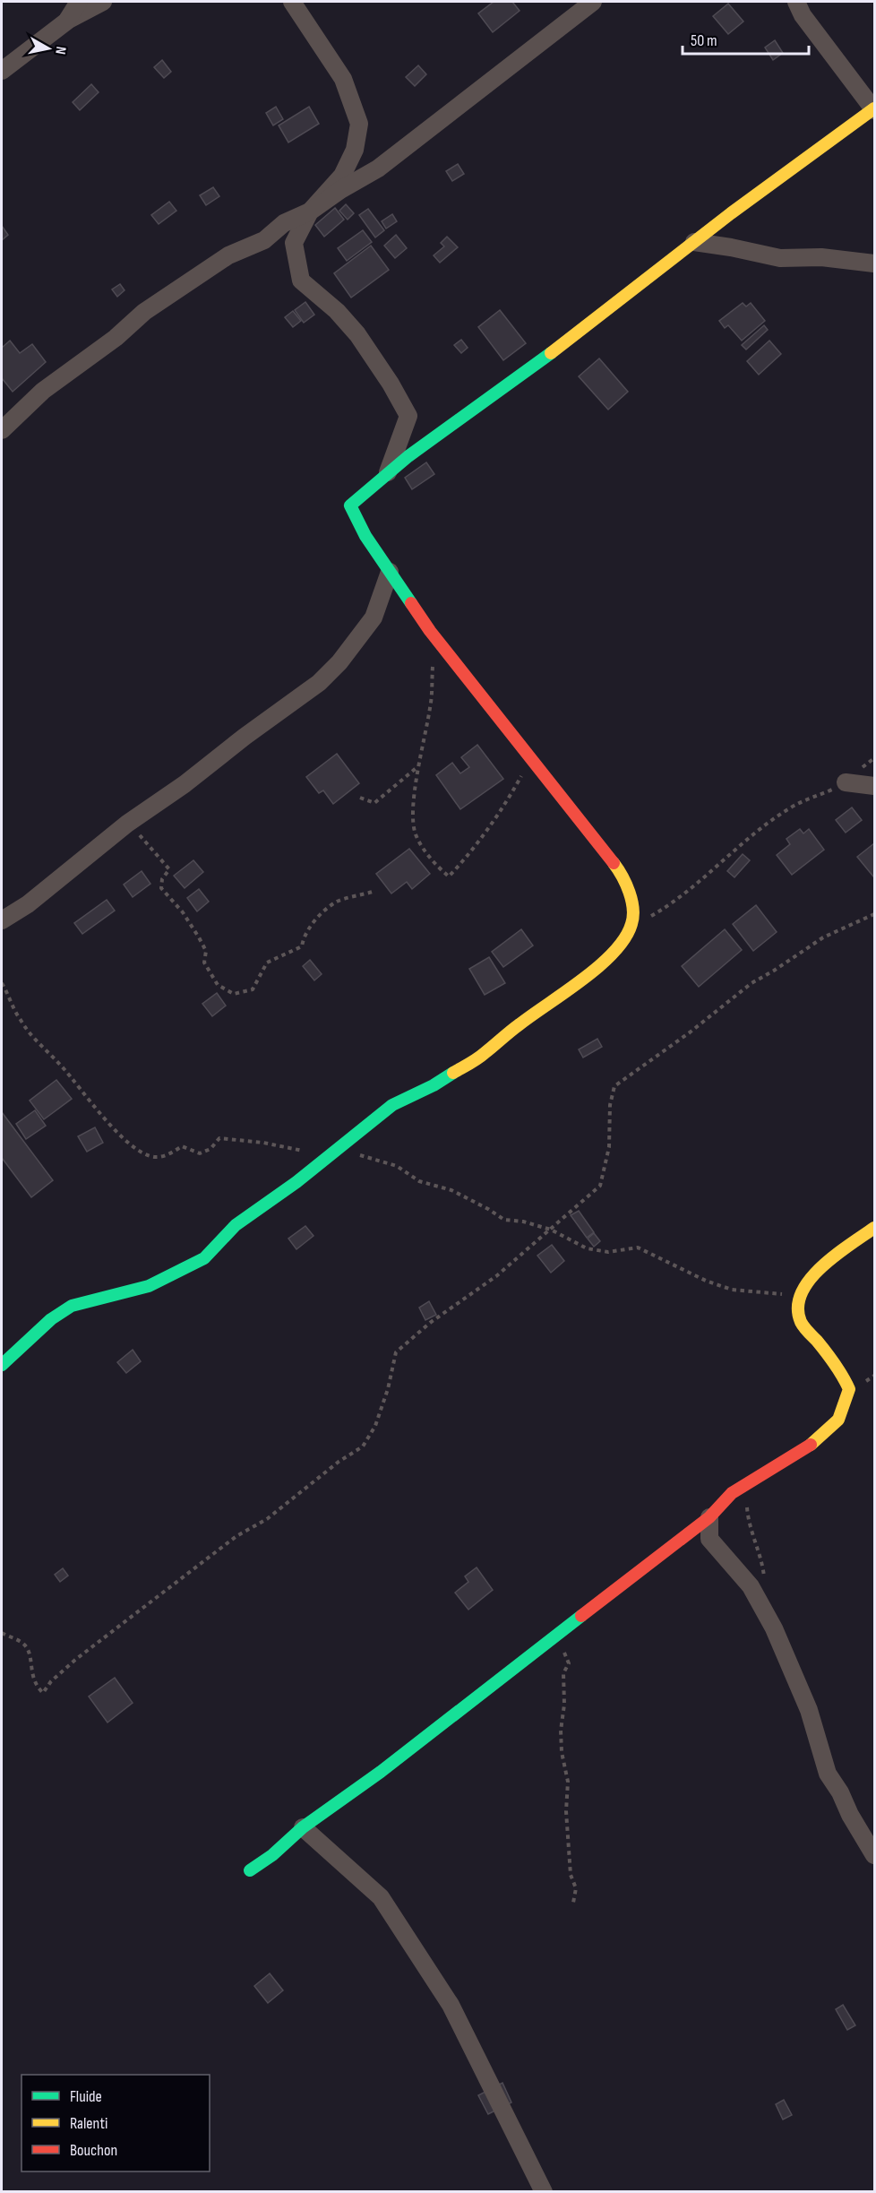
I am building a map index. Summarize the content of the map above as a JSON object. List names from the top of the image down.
{
  "legend": ["Fluide", "Ralenti", "Bouchon"],
  "scale_bar": "50 m",
  "north": "right"
}
